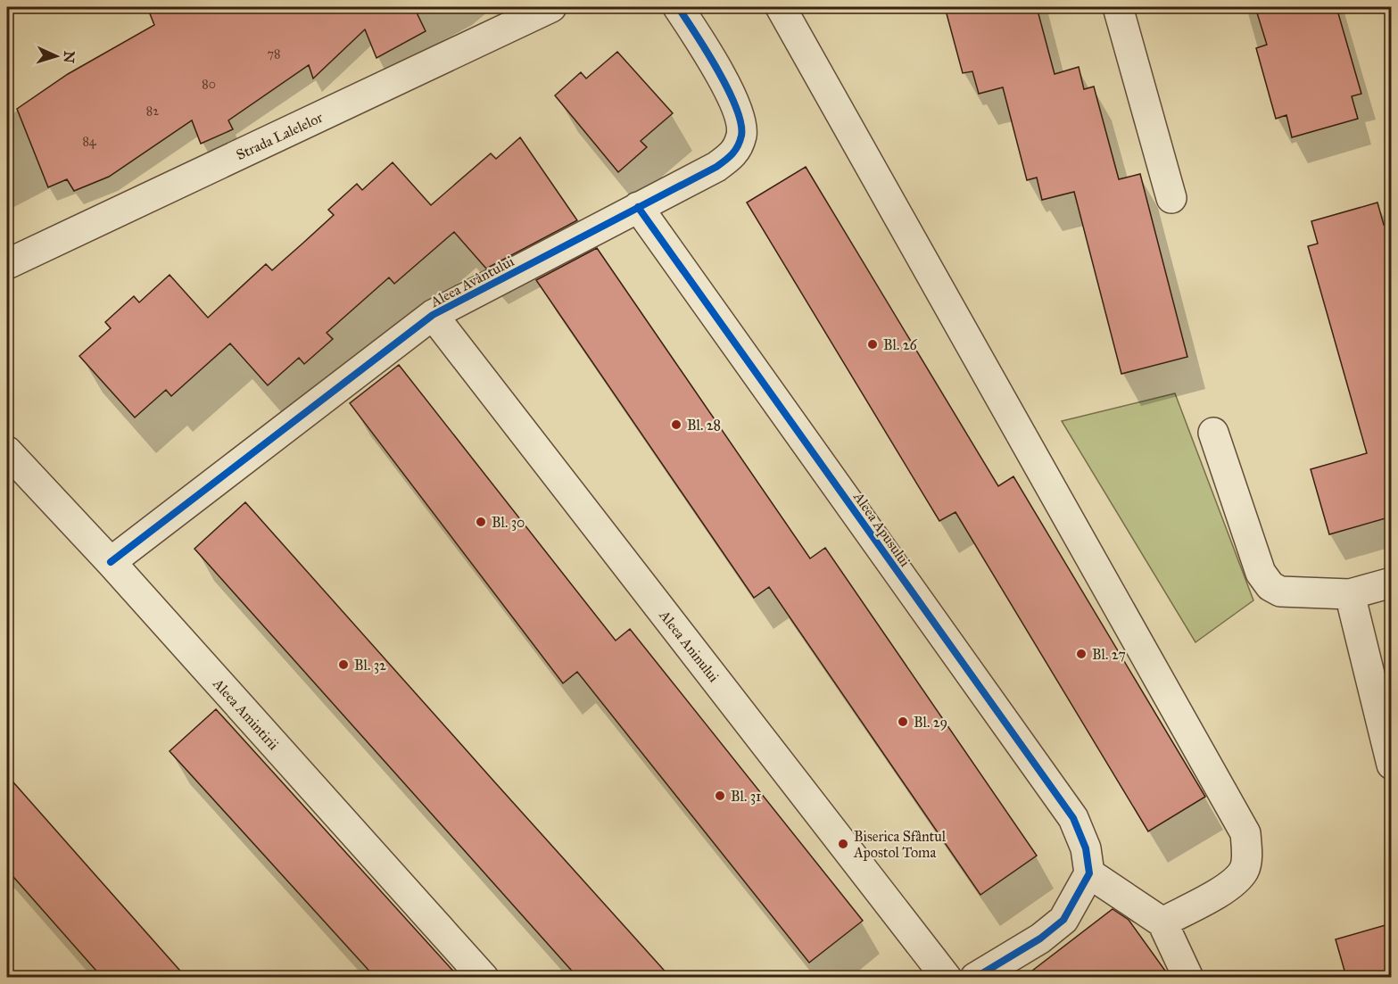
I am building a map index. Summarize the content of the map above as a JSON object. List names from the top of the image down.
{
  "streets": {
    "street": [
      "Strada Lalelelor",
      "Aleea Avântului",
      "Aleea Apusului",
      "Aleea Aninului",
      "Aleea Amintirii"
    ]
  },
  "crossings": [
    ["Aleea Avântului", "Aleea Apusului"],
    ["Aleea Avântului", "Aleea Aninului"],
    ["Aleea Avântului", "Aleea Amintirii"]
  ],
  "places": [
    "Bl. 26",
    "Bl. 28",
    "Bl. 30",
    "Bl. 27",
    "Bl. 32",
    "Bl. 29",
    "Bl. 31",
    "Biserica Sfântul Apostol Toma"
  ],
  "house_numbers": [
    "78",
    "80",
    "82",
    "84"
  ],
  "north": "right"
}
